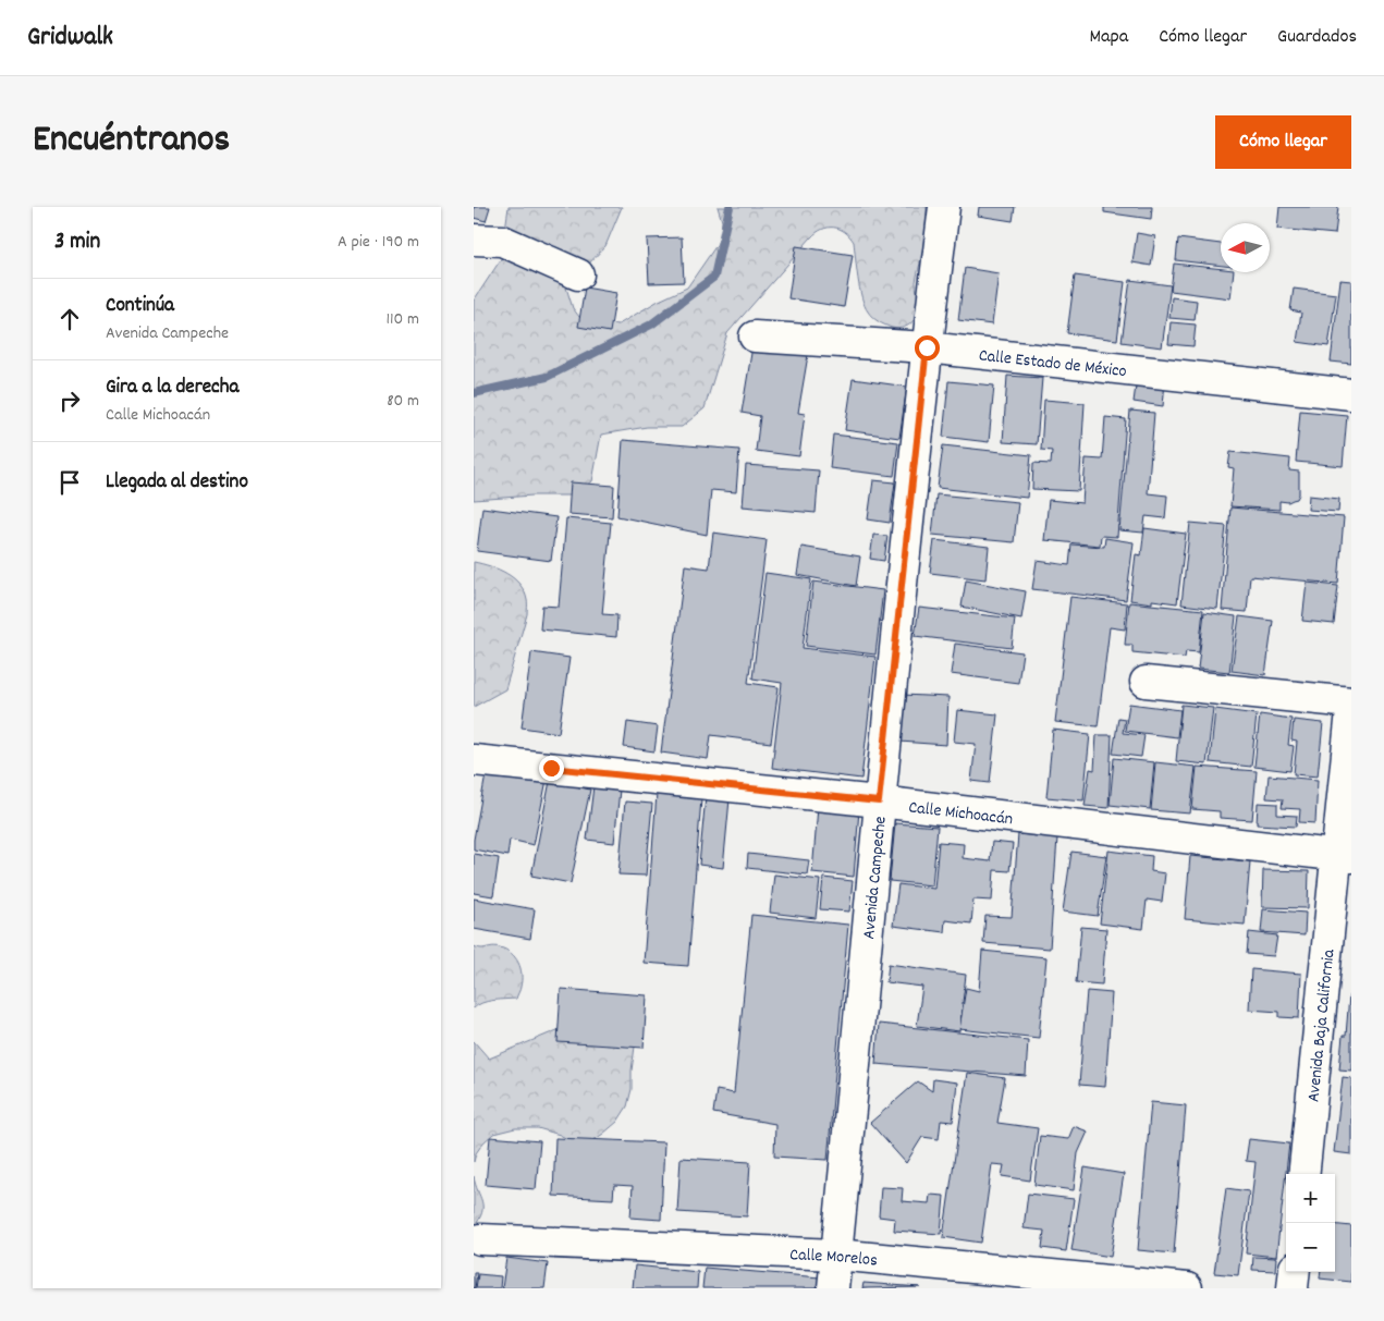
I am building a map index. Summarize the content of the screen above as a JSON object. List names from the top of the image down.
{
  "streets": {
    "street": [
      "Calle Estado de México",
      "Calle Michoacán",
      "Avenida Campeche",
      "Avenida Baja California",
      "Calle Morelos"
    ]
  },
  "crossings": [
    ["Calle Estado de México", "Avenida Campeche"],
    ["Calle Michoacán", "Avenida Campeche"],
    ["Calle Michoacán", "Avenida Baja California"],
    ["Avenida Campeche", "Calle Morelos"]
  ],
  "north": "left",
  "page": {
    "header": "Gridwalk",
    "nav": ["Mapa", "Cómo llegar", "Guardados"],
    "title": "Encuéntranos",
    "buttons": "Cómo llegar",
    "heading": ["3 min", "A pie · 190 m"],
    "list": [
      ["Continúa", "Avenida Campeche", "110 m"],
      ["Gira a la derecha", "Calle Michoacán", "80 m"],
      "Llegada al destino"
    ],
    "map_buttons": ["+", "−"]
  }
}
